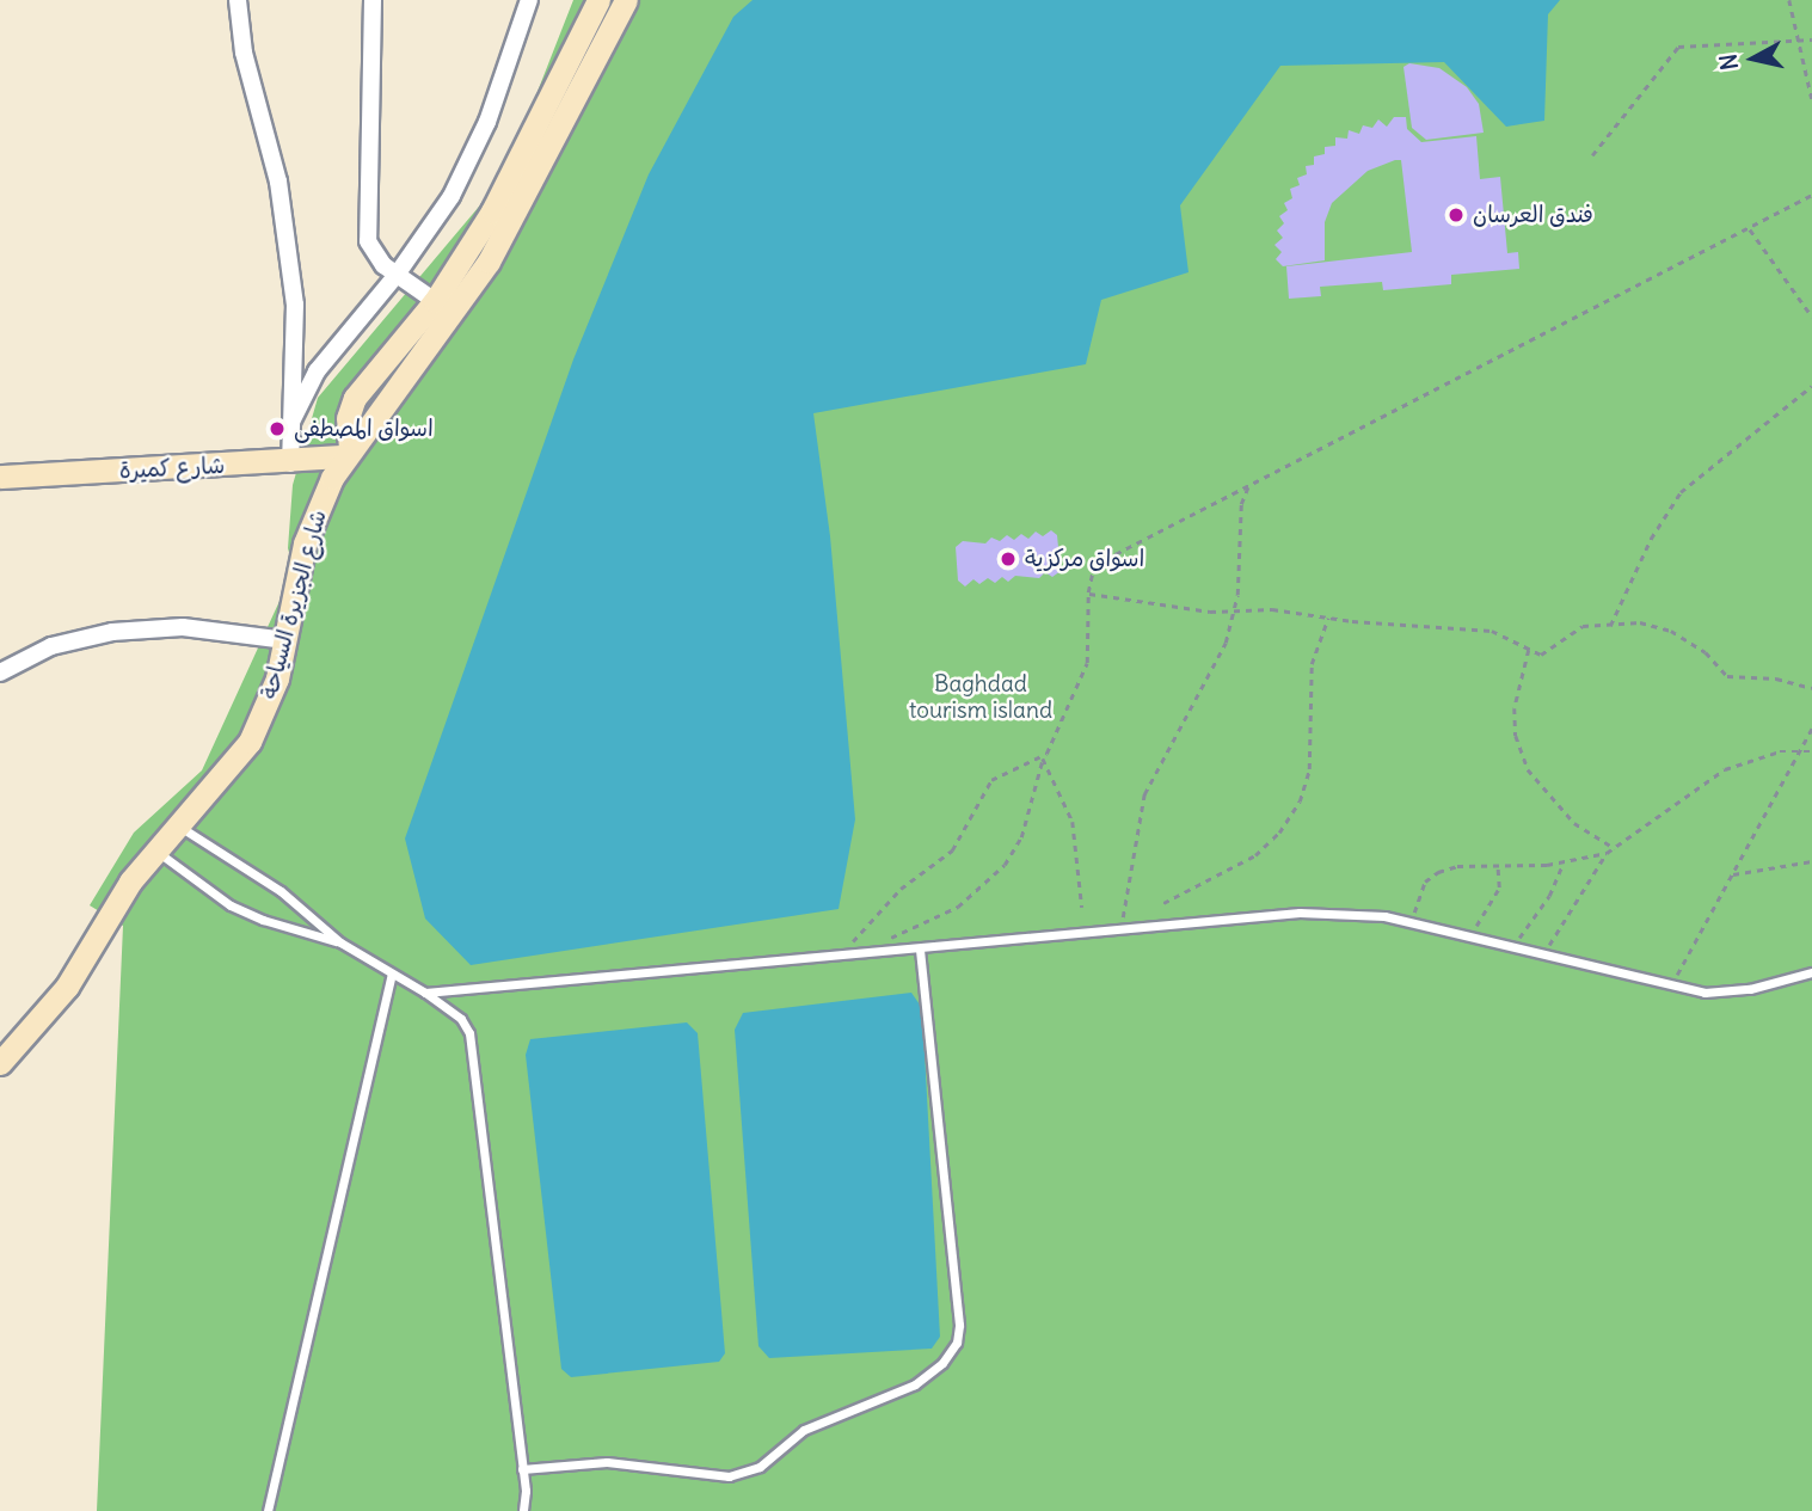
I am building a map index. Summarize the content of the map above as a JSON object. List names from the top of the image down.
{
  "streets": {
    "street": ["شارع كميرة", "شارع الجزيرة السياحة"]
  },
  "crossings": [
    ["شارع كميرة", "شارع الجزيرة السياحة"]
  ],
  "parks": ["Baghdad tourism island"],
  "places": ["فندق العرسان", "اسواق المصطفى", "اسواق مركزية"],
  "north": "left"
}
